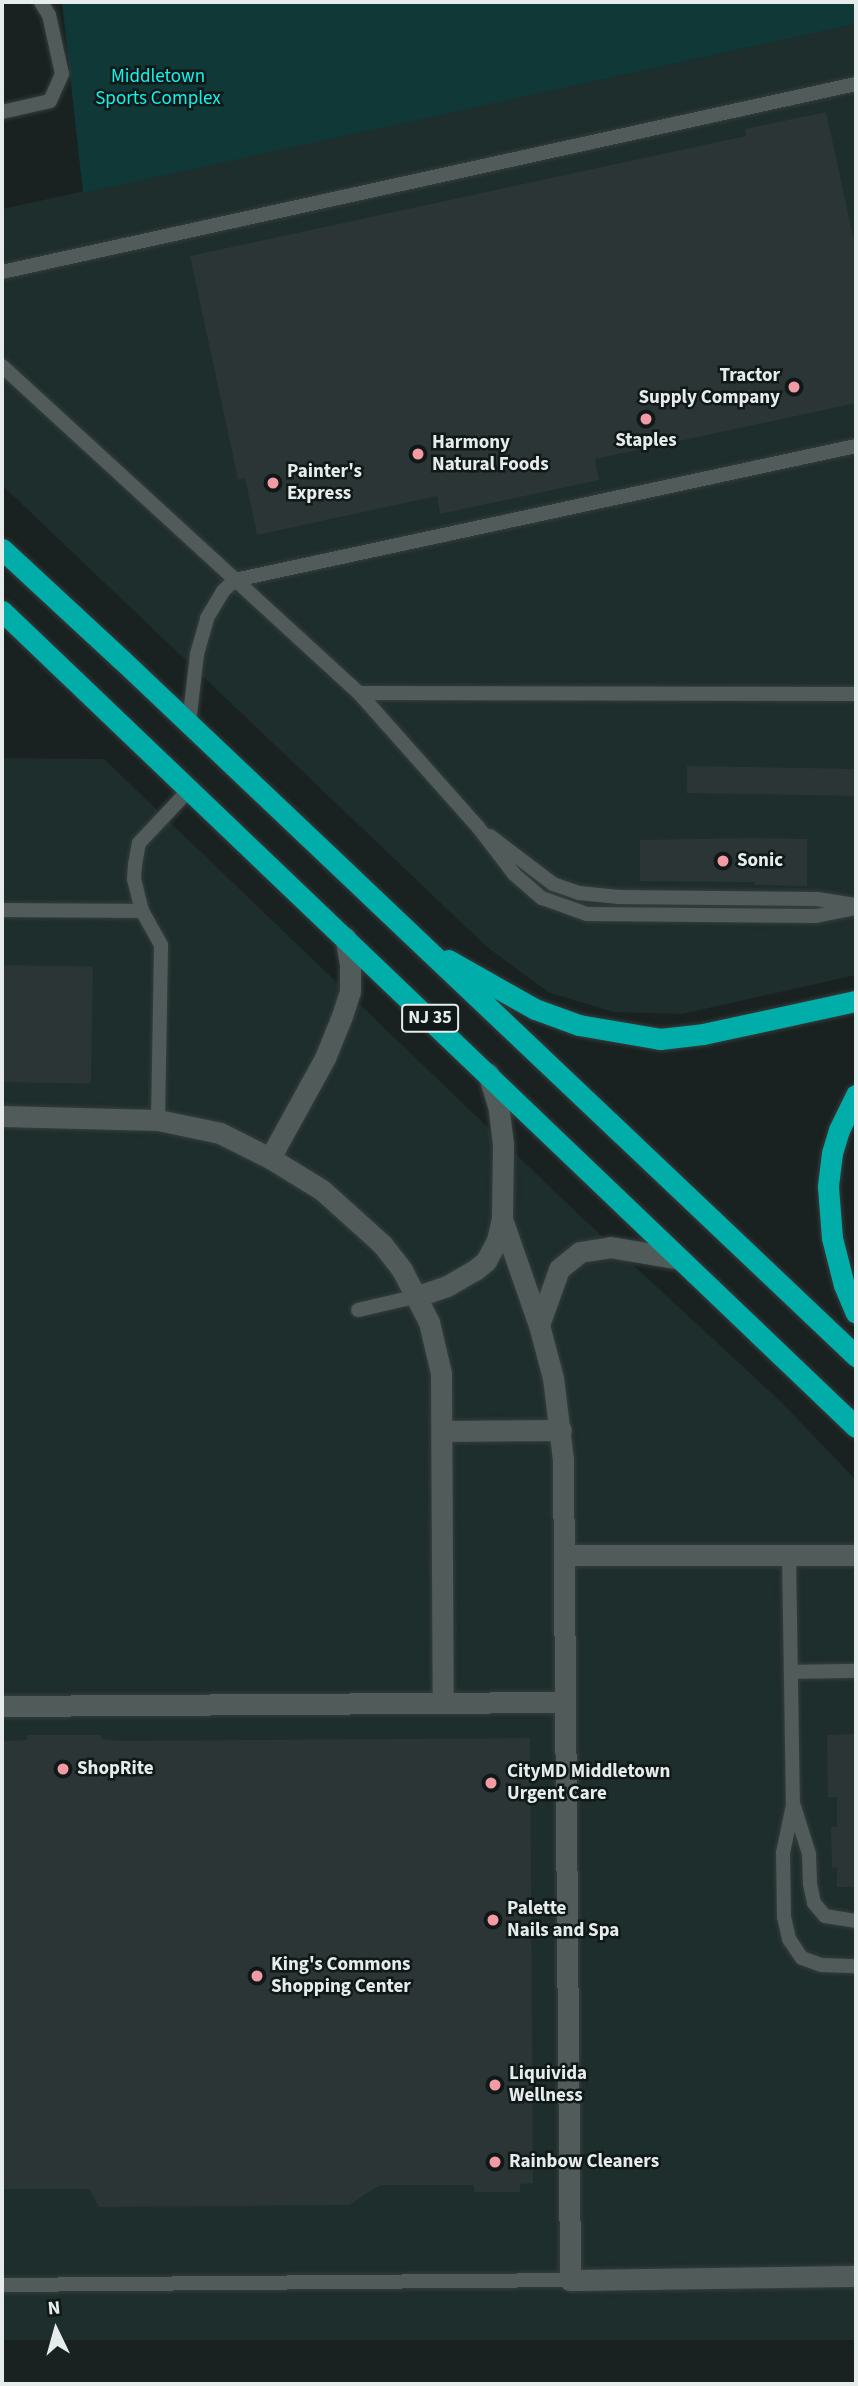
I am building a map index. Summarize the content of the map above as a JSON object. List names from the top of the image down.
{
  "streets": {
    "highway": ["NJ 35"]
  },
  "parks": ["Middletown Sports Complex"],
  "places": [
    "Tractor Supply Company",
    "Staples",
    "Harmony Natural Foods",
    "Painter's Express",
    "Sonic",
    "ShopRite",
    "CityMD Middletown Urgent Care",
    "Palette Nails and Spa",
    "King's Commons Shopping Center",
    "Liquivida Wellness",
    "Rainbow Cleaners"
  ],
  "north": "top"
}
